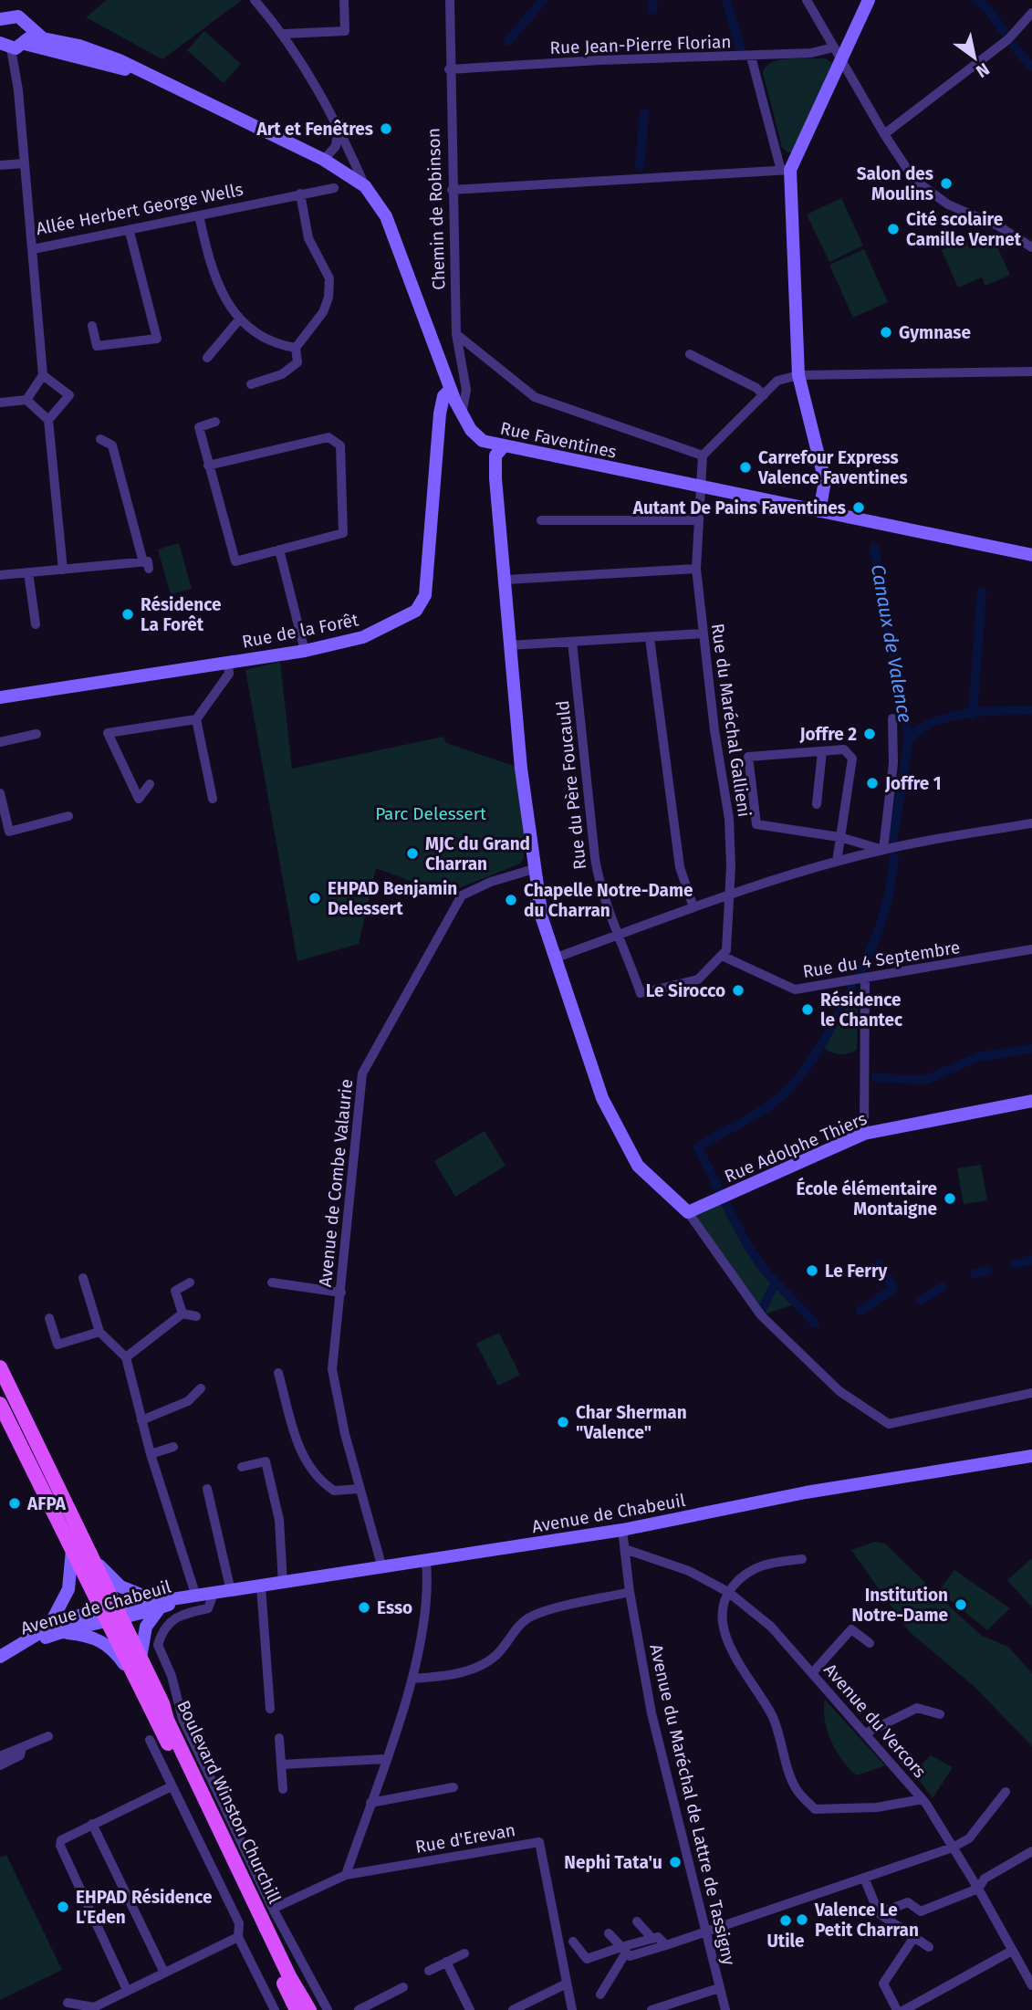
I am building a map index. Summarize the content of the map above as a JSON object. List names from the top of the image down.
{
  "streets": {
    "main road": [
      "Rue Faventines",
      "Rue de la Forêt",
      "Rue Adolphe Thiers",
      "Avenue de Chabeuil",
      "Boulevard Winston Churchill"
    ],
    "street": [
      "Rue Jean-Pierre Florian",
      "Allée Herbert George Wells",
      "Chemin de Robinson",
      "Rue du Maréchal Gallieni",
      "Rue du Père Foucauld",
      "Rue du 4 Septembre",
      "Avenue de Combe Valaurie",
      "Avenue du Vercors",
      "Avenue du Maréchal de Lattre de Tassigny",
      "Rue d'Erevan"
    ]
  },
  "crossings": [
    ["Rue Jean-Pierre Florian", "Chemin de Robinson"],
    ["Chemin de Robinson", "Rue Faventines"],
    ["Rue Faventines", "Rue de la Forêt"],
    ["Rue Faventines", "Rue du Maréchal Gallieni"],
    ["Rue du Maréchal Gallieni", "Rue du Père Foucauld"],
    ["Rue du Maréchal Gallieni", "Rue du 4 Septembre"],
    ["Rue du Père Foucauld", "Rue du 4 Septembre"],
    ["Avenue de Combe Valaurie", "Avenue de Chabeuil"],
    ["Avenue de Chabeuil", "Boulevard Winston Churchill"],
    ["Avenue de Chabeuil", "Avenue du Maréchal de Lattre de Tassigny"],
    ["Avenue du Vercors", "Avenue du Maréchal de Lattre de Tassigny"]
  ],
  "water": ["Canaux de Valence"],
  "parks": ["Parc Delessert"],
  "places": [
    "Art et Fenêtres",
    "Salon des Moulins",
    "Cité scolaire Camille Vernet",
    "Gymnase",
    "Carrefour Express Valence Faventines",
    "Autant De Pains Faventines",
    "Résidence La Forêt",
    "Joffre 2",
    "Joffre 1",
    "MJC du Grand Charran",
    "EHPAD Benjamin Delessert",
    "Chapelle Notre-Dame du Charran",
    "Le Sirocco",
    "Résidence le Chantec",
    "École élémentaire Montaigne",
    "Le Ferry",
    "Char Sherman \"Valence\"",
    "AFPA",
    "Institution Notre-Dame",
    "Esso",
    "Nephi Tata'u",
    "EHPAD Résidence L'Eden",
    "Valence Le Petit Charran",
    "Utile"
  ],
  "north": "bottom right"
}
